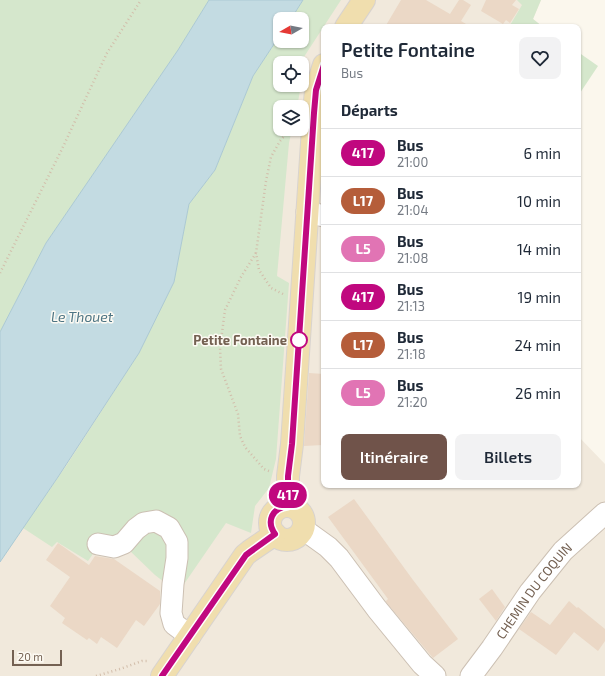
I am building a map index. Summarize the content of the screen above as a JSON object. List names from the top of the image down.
{
  "streets": {
    "street": ["CHEMIN DU COQUIN"]
  },
  "water": ["Le Thouet"],
  "places": ["Petite Fontaine"],
  "lines": ["bus line 417"],
  "scale_bar": "20 m",
  "north": "left",
  "page": {
    "on_map": "417",
    "heading": [
      ["Petite Fontaine", "Bus"],
      "Départs"
    ],
    "list": [
      {
        "mark": "417",
        "name": "Bus",
        "note": "21:00",
        "value": "6 min"
      },
      {
        "mark": "L17",
        "name": "Bus",
        "note": "21:04",
        "value": "10 min"
      },
      {
        "mark": "L5",
        "name": "Bus",
        "note": "21:08",
        "value": "14 min"
      },
      {
        "mark": "417",
        "name": "Bus",
        "note": "21:13",
        "value": "19 min"
      },
      {
        "mark": "L17",
        "name": "Bus",
        "note": "21:18",
        "value": "24 min"
      },
      {
        "mark": "L5",
        "name": "Bus",
        "note": "21:20",
        "value": "26 min"
      }
    ],
    "buttons": ["Itinéraire", "Billets"],
    "scale": "20 m"
  }
}
